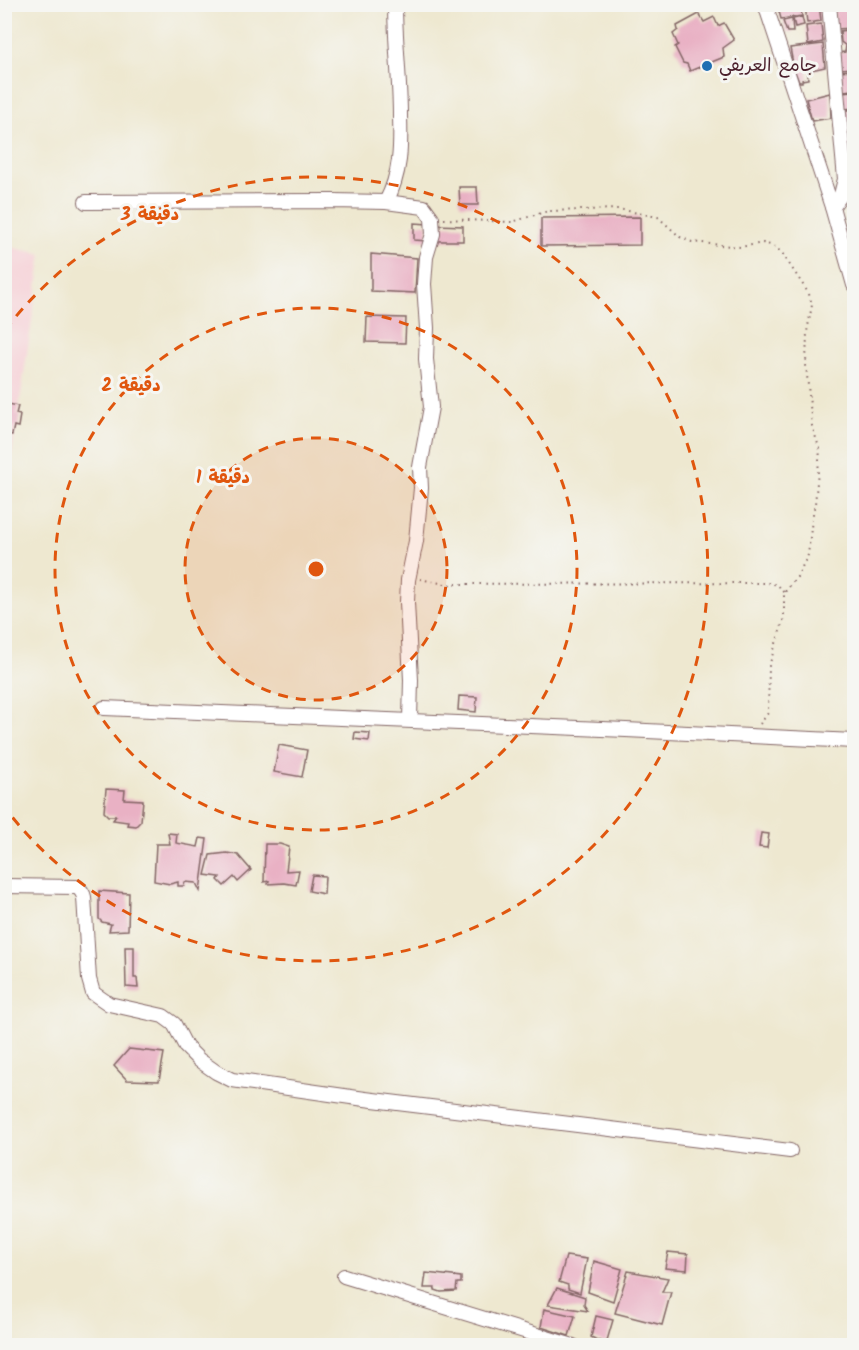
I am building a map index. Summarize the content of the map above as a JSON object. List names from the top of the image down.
{
  "places": ["جامع العريفي"],
  "rings": ["3 دقيقة", "2 دقيقة", "1 دقيقة"]
}
